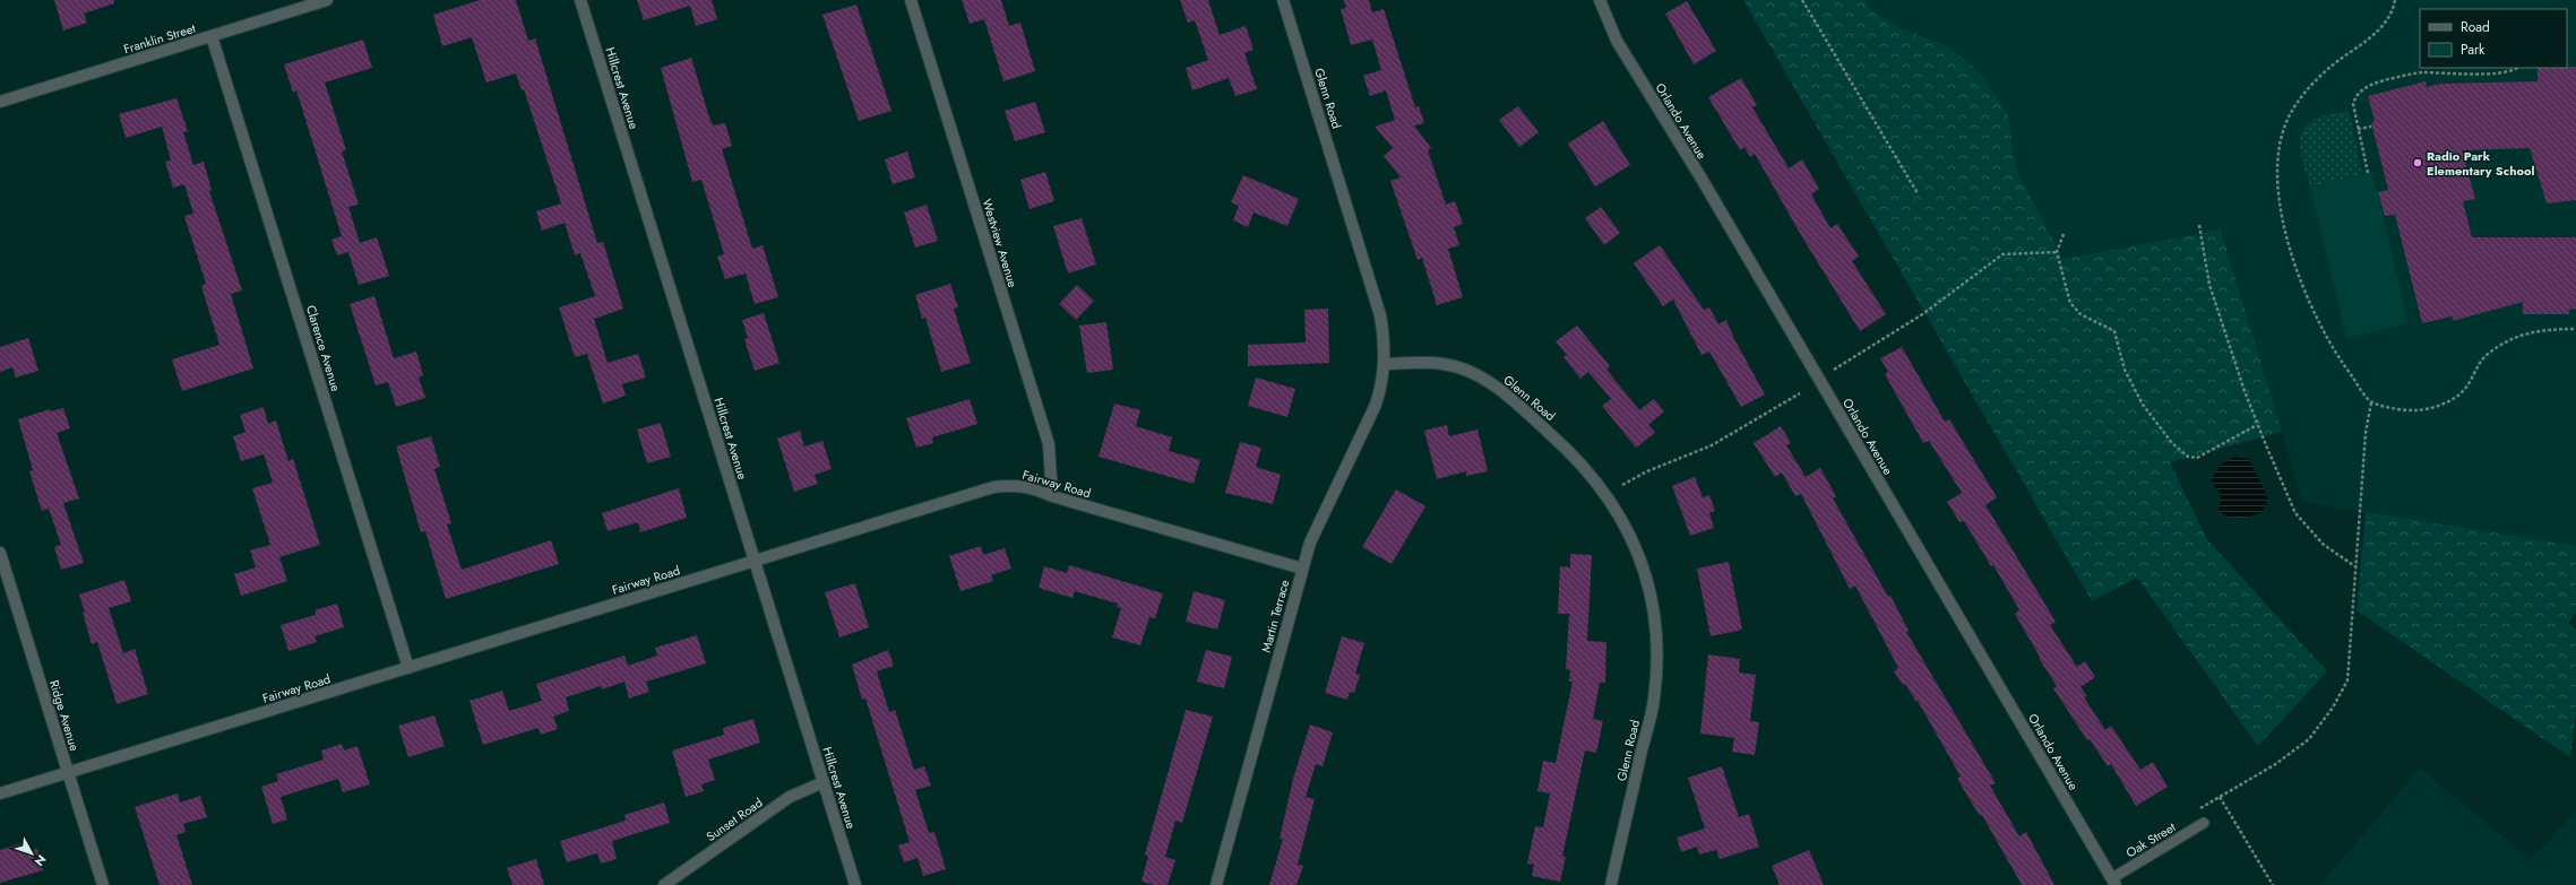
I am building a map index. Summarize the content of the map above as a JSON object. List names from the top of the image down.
{
  "streets": {
    "street": [
      "Franklin Street",
      "Hillcrest Avenue",
      "Glenn Road",
      "Orlando Avenue",
      "Westview Avenue",
      "Clarence Avenue",
      "Fairway Road",
      "Martin Terrace",
      "Ridge Avenue",
      "Sunset Road"
    ],
    "lane": ["Oak Street"]
  },
  "crossings": [
    ["Franklin Street", "Clarence Avenue"],
    ["Hillcrest Avenue", "Fairway Road"],
    ["Hillcrest Avenue", "Sunset Road"],
    ["Glenn Road", "Martin Terrace"],
    ["Orlando Avenue", "Oak Street"],
    ["Westview Avenue", "Fairway Road"],
    ["Clarence Avenue", "Fairway Road"],
    ["Fairway Road", "Martin Terrace"],
    ["Fairway Road", "Ridge Avenue"]
  ],
  "places": ["Radio Park Elementary School"],
  "legend": ["Road", "Park"],
  "north": "bottom right"
}
